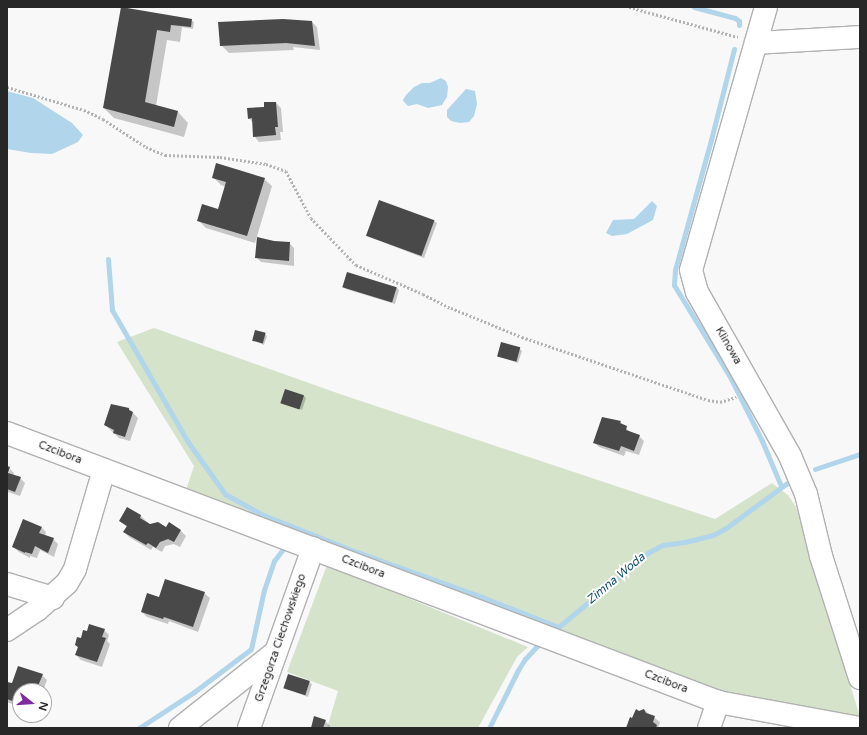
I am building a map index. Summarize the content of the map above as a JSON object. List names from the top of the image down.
{
  "streets": {
    "street": ["Klinowa", "Czcibora", "Grzegorza Ciechowskiego"]
  },
  "crossings": [
    ["Czcibora", "Grzegorza Ciechowskiego"]
  ],
  "water": ["Zimna Woda"],
  "north": "right"
}
